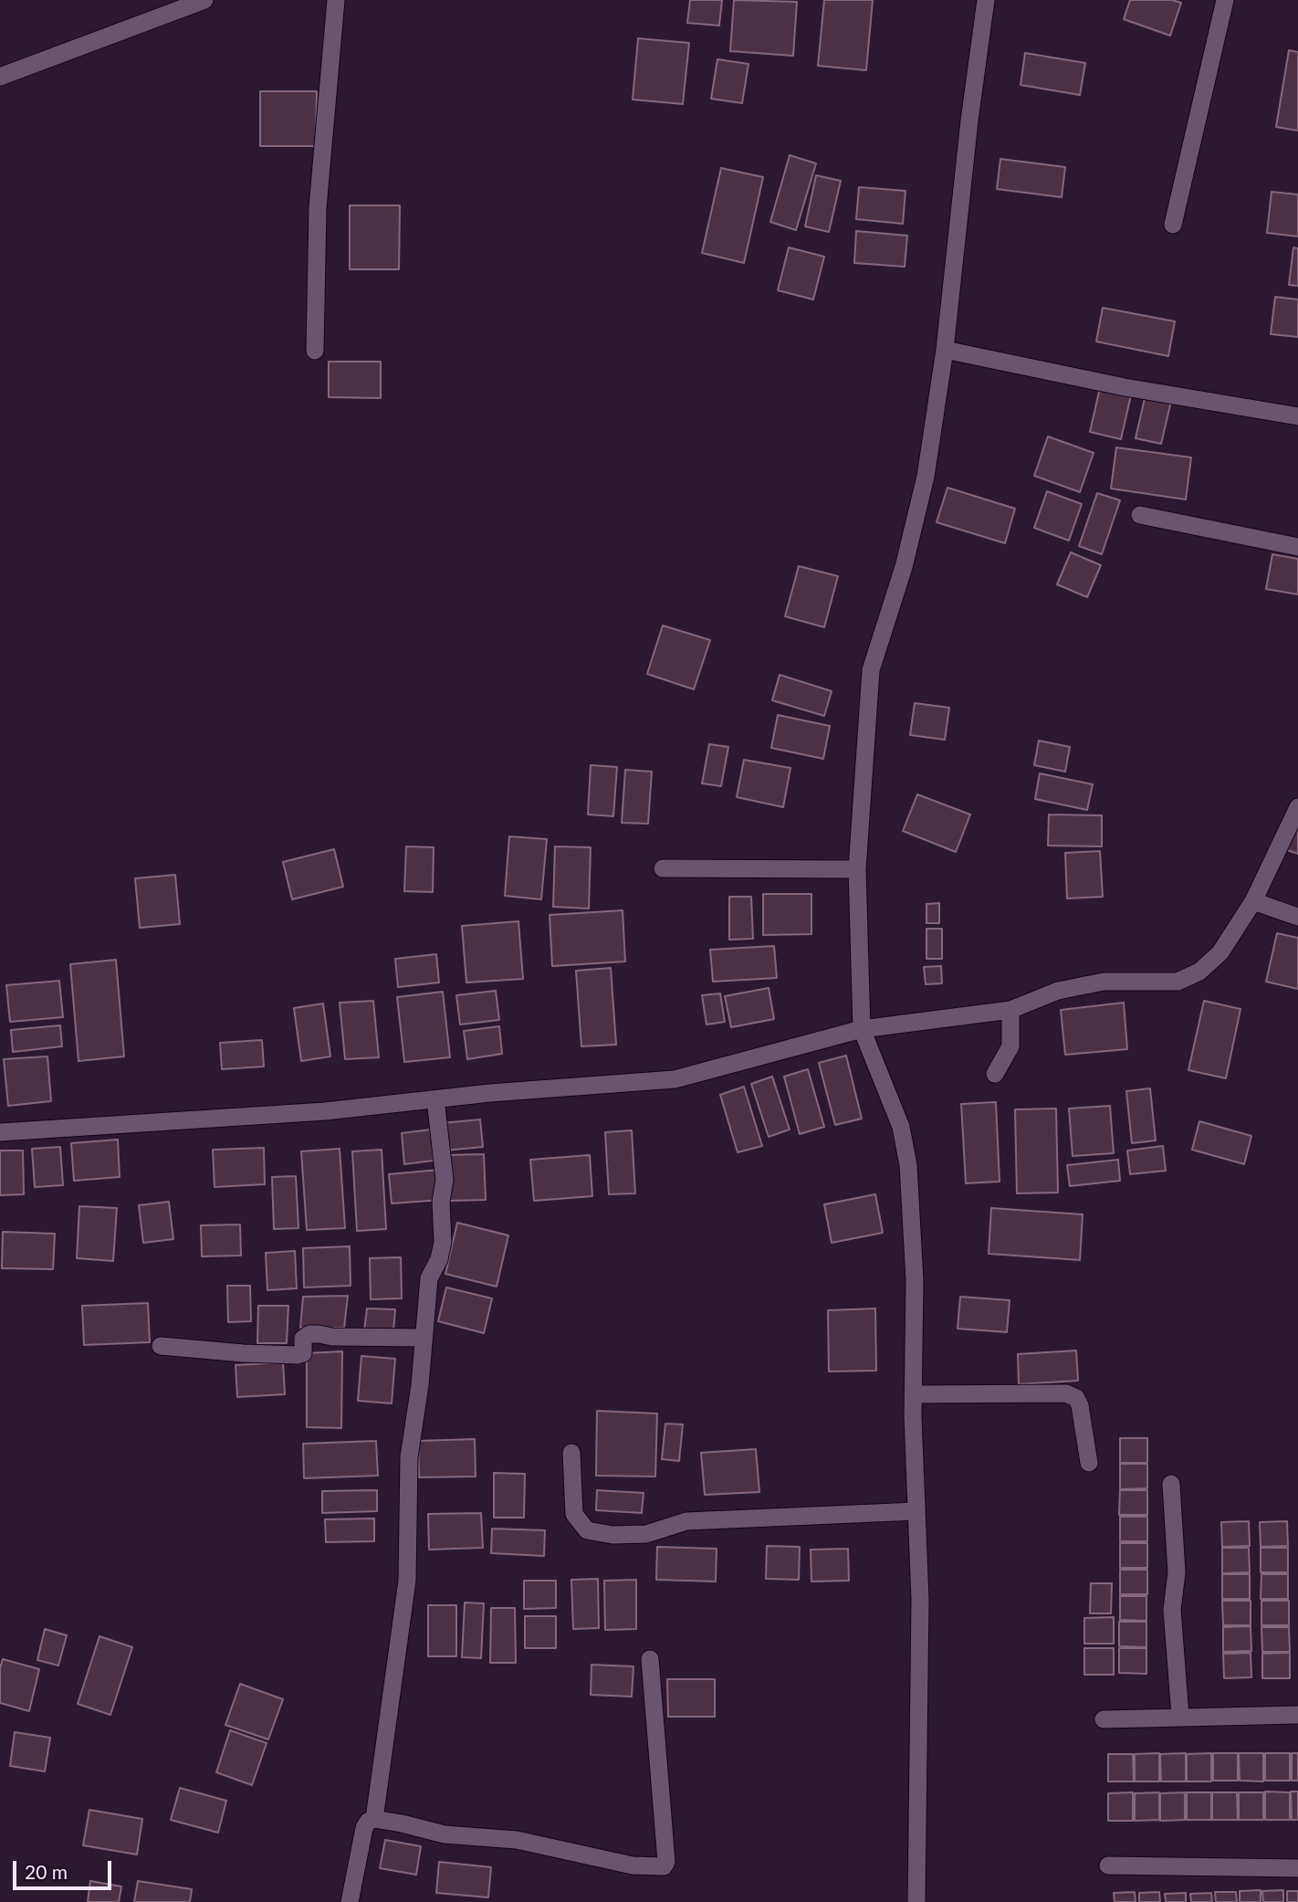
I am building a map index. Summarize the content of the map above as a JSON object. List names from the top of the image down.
{
  "scale_bar": "20 m"
}
